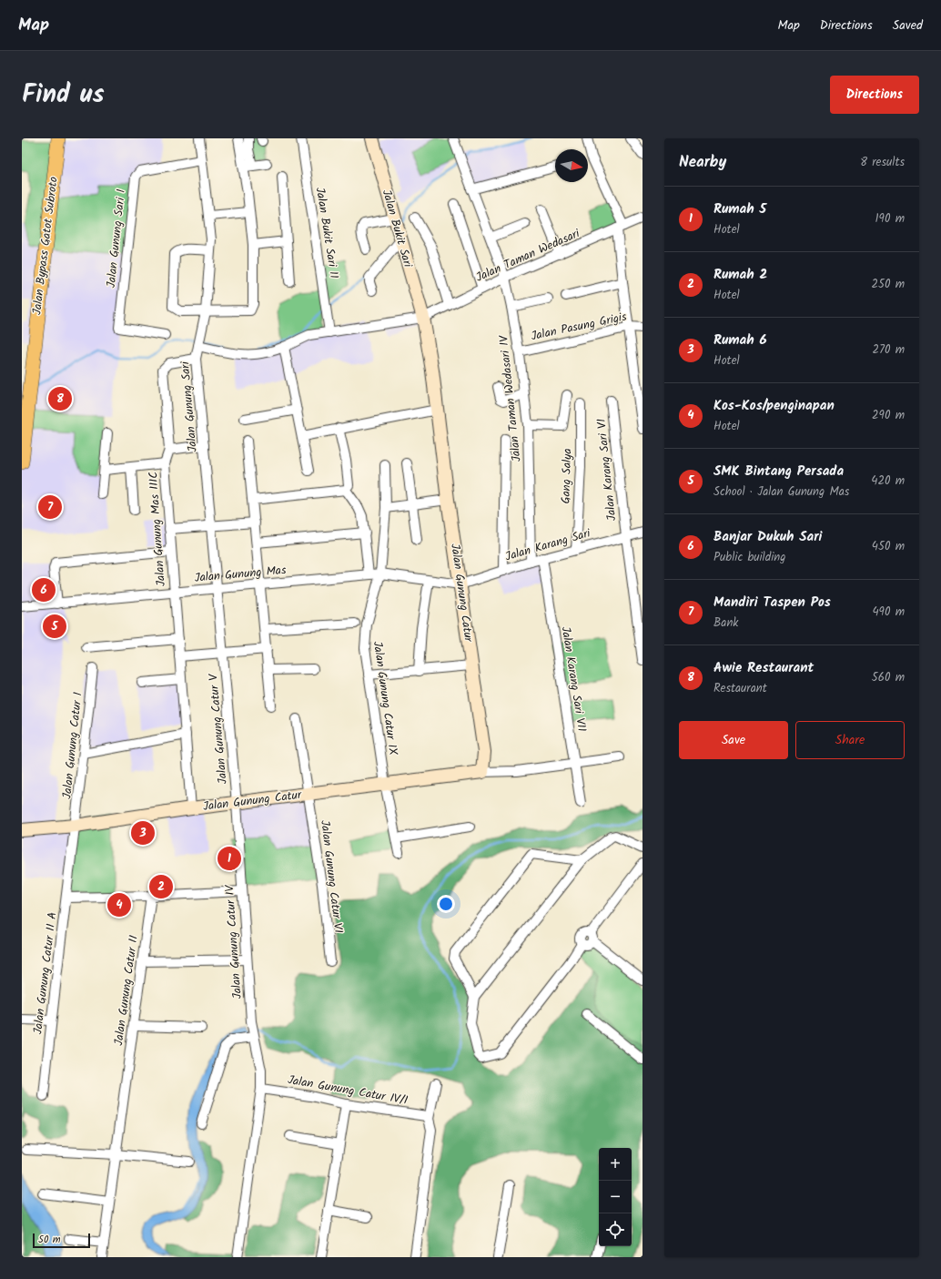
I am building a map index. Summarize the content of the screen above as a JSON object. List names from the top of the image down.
{
  "streets": {
    "main road": ["Jalan Bypass Gatot Subroto"],
    "street": [
      "Jalan Bukit Sari",
      "Jalan Bukit Sari II",
      "Jalan Gunung Sari I",
      "Jalan Taman Wedasari",
      "Jalan Pasung Grigis",
      "Jalan Taman Wedasari IV",
      "Jalan Gunung Sari",
      "Jalan Karang Sari VI",
      "Gang Salya",
      "Jalan Gunung Mas IIIC",
      "Jalan Karang Sari",
      "Jalan Gunung Mas",
      "Jalan Gunung Catur",
      "Jalan Karang Sari VII",
      "Jalan Gunung Catur IX",
      "Jalan Gunung Catur V",
      "Jalan Gunung Catur I",
      "Jalan Gunung Catur VI",
      "Jalan Gunung Catur IV",
      "Jalan Gunung Catur II A",
      "Jalan Gunung Catur II",
      "Jalan Gunung Catur IV/I"
    ]
  },
  "crossings": [
    ["Jalan Bukit Sari", "Jalan Taman Wedasari"],
    ["Jalan Bukit Sari", "Jalan Gunung Catur"],
    ["Jalan Bukit Sari II", "Jalan Taman Wedasari"],
    ["Jalan Gunung Sari I", "Jalan Gunung Sari"],
    ["Jalan Taman Wedasari", "Jalan Taman Wedasari IV"],
    ["Jalan Taman Wedasari", "Jalan Gunung Sari"],
    ["Jalan Taman Wedasari", "Jalan Gunung Catur"],
    ["Jalan Pasung Grigis", "Jalan Taman Wedasari IV"],
    ["Jalan Taman Wedasari IV", "Jalan Karang Sari"],
    ["Jalan Gunung Sari", "Jalan Gunung Mas"],
    ["Jalan Gunung Sari", "Jalan Gunung Catur V"],
    ["Jalan Karang Sari VI", "Jalan Karang Sari"],
    ["Gang Salya", "Jalan Karang Sari"],
    ["Jalan Gunung Mas IIIC", "Jalan Gunung Mas"],
    ["Jalan Gunung Mas IIIC", "Jalan Gunung Catur"],
    ["Jalan Karang Sari", "Jalan Gunung Mas"],
    ["Jalan Karang Sari", "Jalan Gunung Catur"],
    ["Jalan Karang Sari", "Jalan Karang Sari VII"],
    ["Jalan Gunung Mas", "Jalan Gunung Catur"],
    ["Jalan Gunung Mas", "Jalan Gunung Catur IX"],
    ["Jalan Gunung Catur", "Jalan Karang Sari VII"],
    ["Jalan Gunung Catur", "Jalan Gunung Catur IX"],
    ["Jalan Gunung Catur", "Jalan Gunung Catur V"],
    ["Jalan Gunung Catur", "Jalan Gunung Catur I"],
    ["Jalan Gunung Catur", "Jalan Gunung Catur VI"],
    ["Jalan Gunung Catur", "Jalan Gunung Catur IV"],
    ["Jalan Gunung Catur V", "Jalan Gunung Catur IV"],
    ["Jalan Gunung Catur IV", "Jalan Gunung Catur IV/I"]
  ],
  "scale_bar": "50 m",
  "north": "right",
  "page": {
    "header": "Map",
    "nav": ["Map", "Directions", "Saved"],
    "title": "Find us",
    "buttons": [
      "Directions",
      ["Save", "Share"]
    ],
    "heading": ["Nearby", "8 results"],
    "list": [
      {
        "mark": "1",
        "name": "Rumah 5",
        "note": "Hotel",
        "value": "190 m"
      },
      {
        "mark": "2",
        "name": "Rumah 2",
        "note": "Hotel",
        "value": "250 m"
      },
      {
        "mark": "3",
        "name": "Rumah 6",
        "note": "Hotel",
        "value": "270 m"
      },
      {
        "mark": "4",
        "name": "Kos-Kos/penginapan",
        "note": "Hotel",
        "value": "290 m"
      },
      {
        "mark": "5",
        "name": "SMK Bintang Persada",
        "note": "School · Jalan Gunung Mas",
        "value": "420 m"
      },
      {
        "mark": "6",
        "name": "Banjar Dukuh Sari",
        "note": "Public building",
        "value": "450 m"
      },
      {
        "mark": "7",
        "name": "Mandiri Taspen Pos",
        "note": "Bank",
        "value": "490 m"
      },
      {
        "mark": "8",
        "name": "Awie Restaurant",
        "note": "Restaurant",
        "value": "560 m"
      }
    ],
    "pins": [
      "8",
      "7",
      "6",
      "5",
      "3",
      "1",
      "2",
      "4"
    ],
    "map_buttons": ["+", "−"],
    "scale": "50 m"
  }
}
